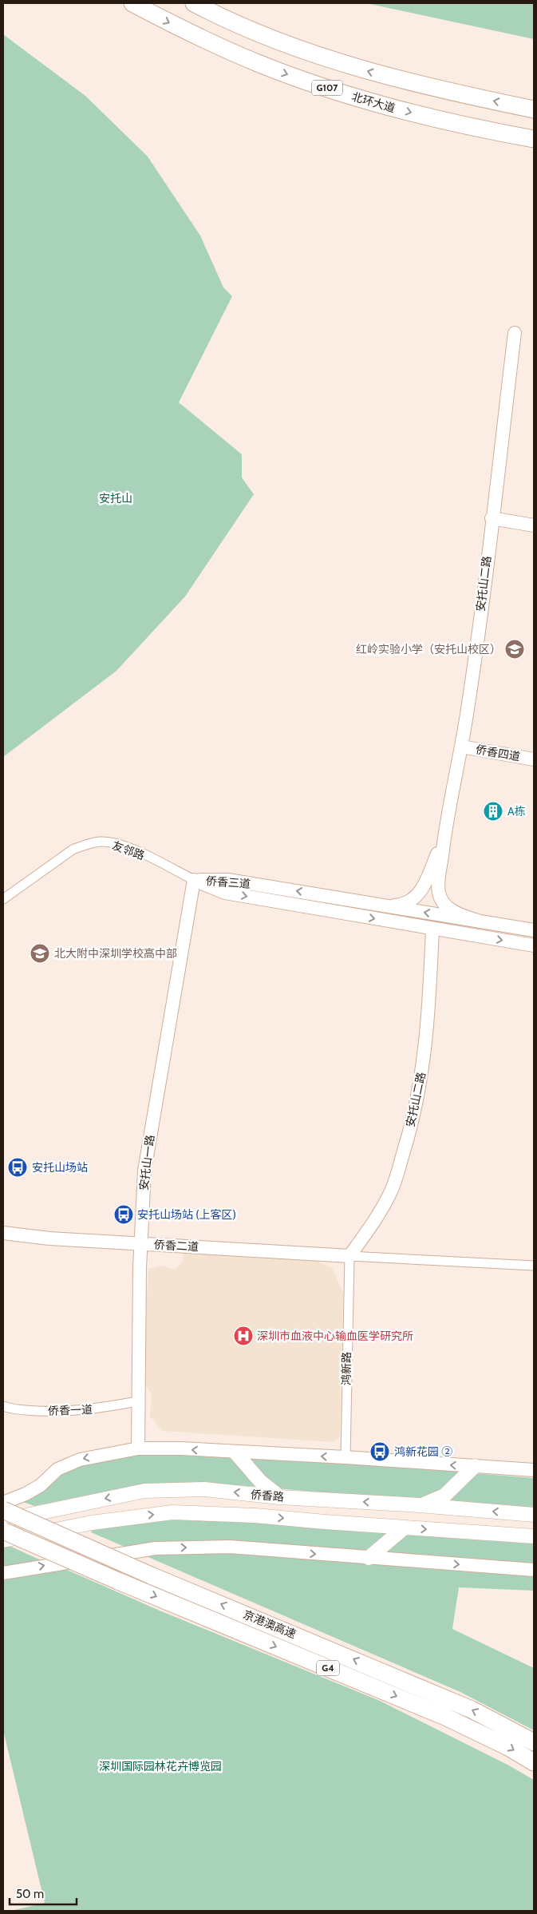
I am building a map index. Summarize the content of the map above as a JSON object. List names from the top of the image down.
{
  "streets": {
    "highway": [
      "G107",
      "北环大道",
      "京港澳高速",
      "G4"
    ],
    "main road": ["侨香路"],
    "street": [
      "安托山二路",
      "侨香四道",
      "友邻路",
      "侨香三道",
      "安托山一路",
      "侨香二道",
      "鸿新路",
      "侨香一道"
    ]
  },
  "crossings": [
    ["安托山二路", "侨香四道"],
    ["安托山二路", "侨香三道"],
    ["安托山二路", "侨香二道"],
    ["安托山二路", "鸿新路"],
    ["友邻路", "侨香三道"],
    ["友邻路", "安托山一路"],
    ["侨香三道", "安托山一路"],
    ["安托山一路", "侨香二道"],
    ["安托山一路", "侨香一道"],
    ["侨香二道", "鸿新路"]
  ],
  "parks": ["安托山", "深圳国际园林花卉博览园"],
  "places": {
    "school or university": ["红岭实验小学（安托山校区）", "北大附中深圳学校高中部"],
    "building": ["A栋"],
    "bus stop": ["安托山场站", "安托山场站 (上客区)", "鸿新花园 ②"],
    "hospital": ["深圳市血液中心输血医学研究所"]
  },
  "scale_bar": "50 m"
}
